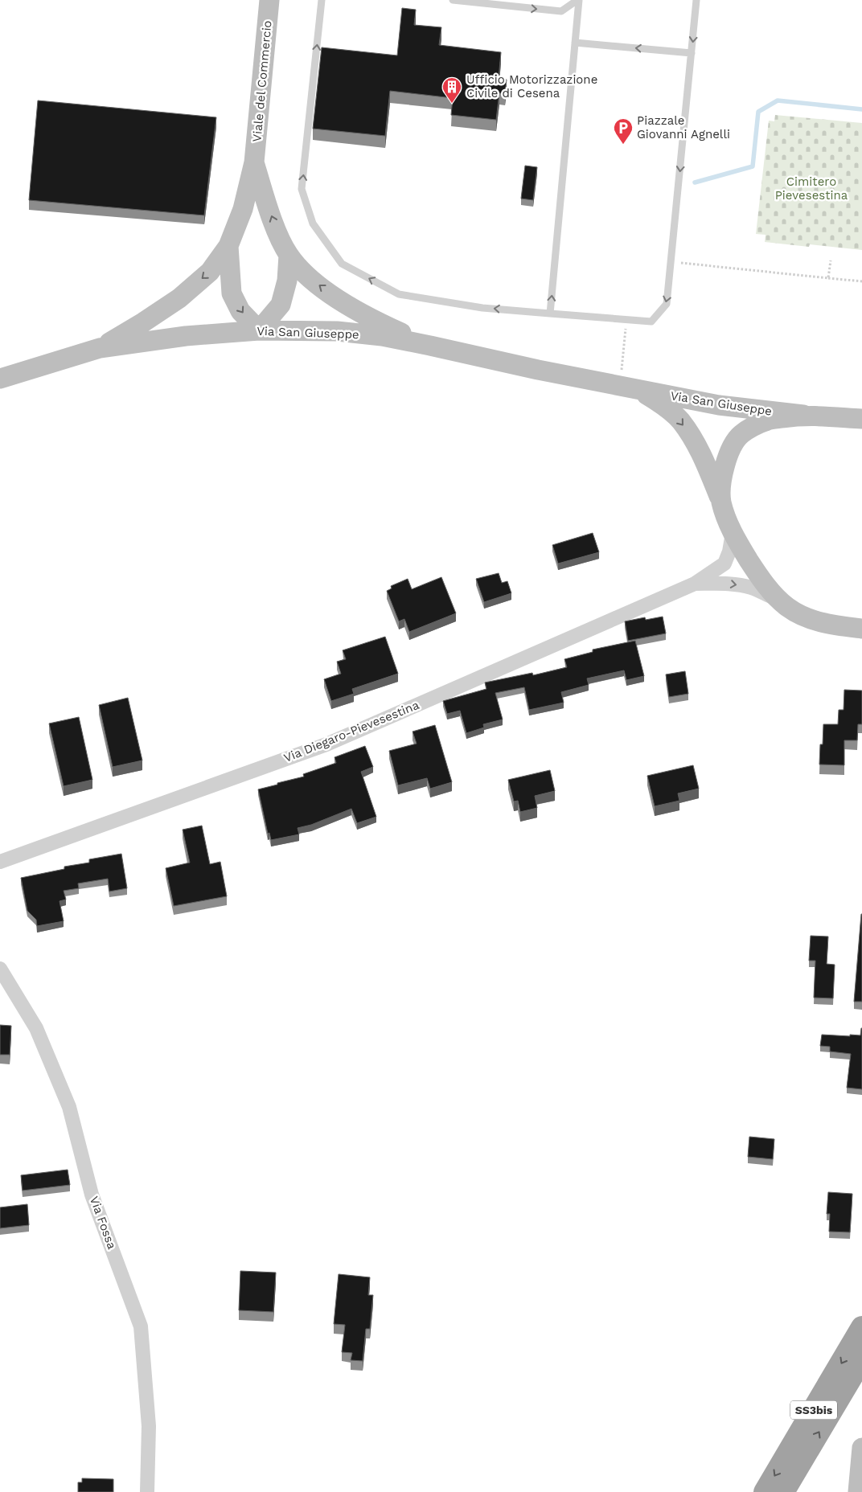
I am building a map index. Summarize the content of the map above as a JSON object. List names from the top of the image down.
{
  "streets": {
    "highway": ["SS3bis"],
    "main road": ["Viale del Commercio", "Via San Giuseppe"],
    "street": ["Via Diegaro-Pievesestina", "Via Fossa"]
  },
  "crossings": [
    ["Viale del Commercio", "Via San Giuseppe"],
    ["Via San Giuseppe", "Via Diegaro-Pievesestina"]
  ],
  "parks": ["Cimitero Pievesestina"],
  "places": {
    "building": ["Ufficio Motorizzazione Civile di Cesena"],
    "parking": ["Piazzale Giovanni Agnelli"]
  }
}
